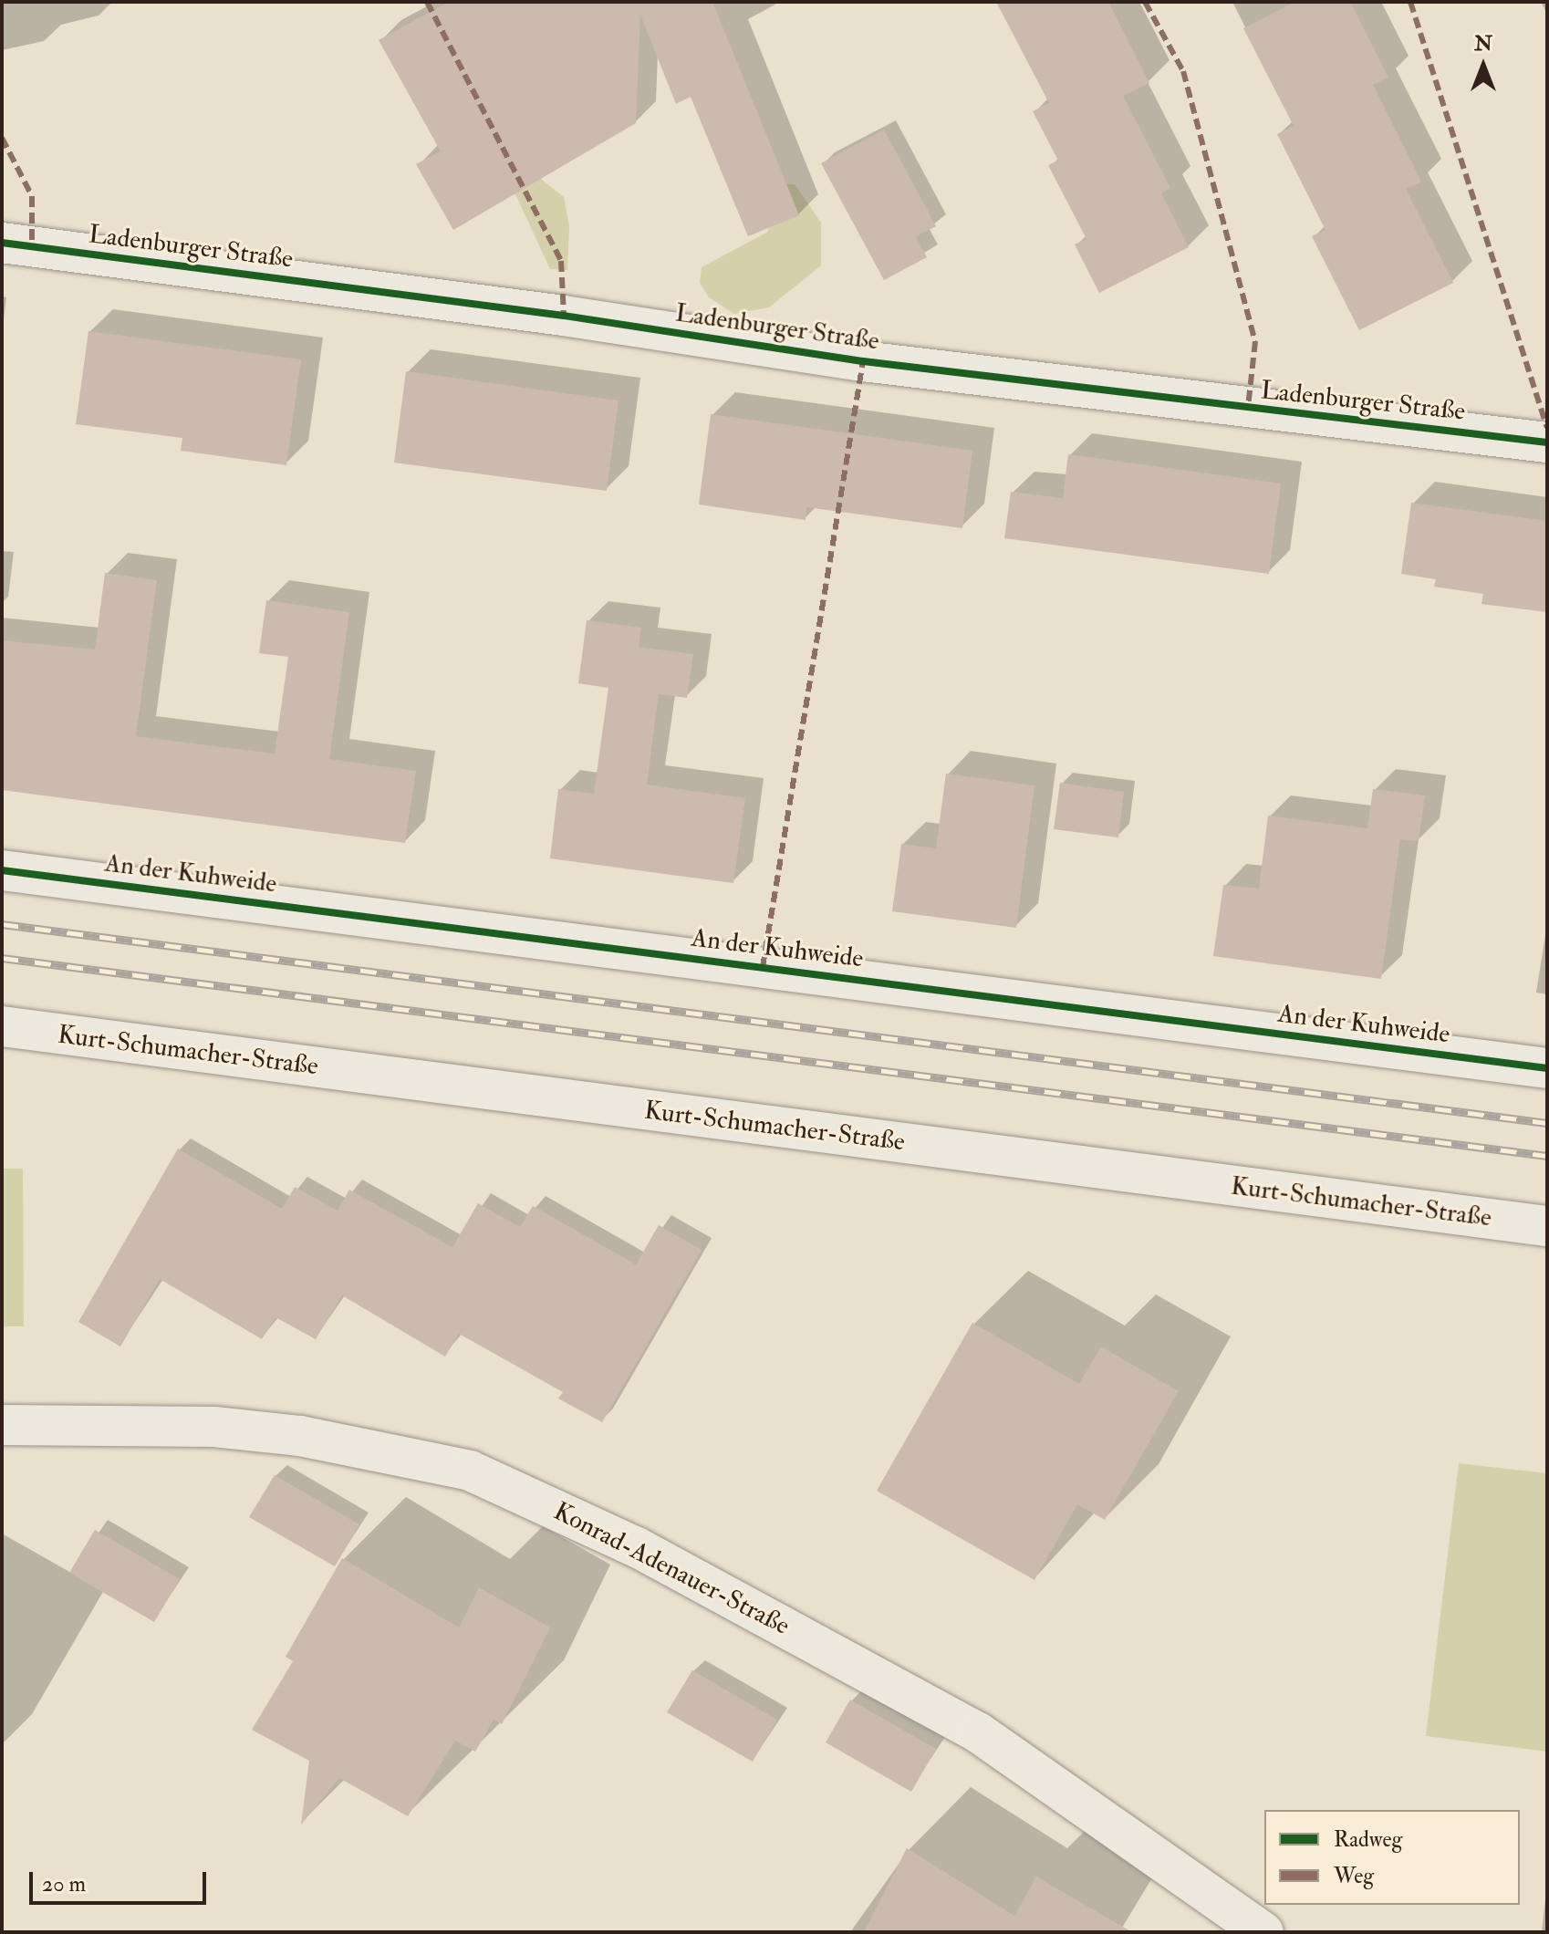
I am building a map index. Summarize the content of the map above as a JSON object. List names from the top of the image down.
{
  "streets": {
    "street": [
      "Ladenburger Straße",
      "An der Kuhweide",
      "Kurt-Schumacher-Straße",
      "Konrad-Adenauer-Straße"
    ]
  },
  "legend": ["Radweg", "Weg"],
  "scale_bar": "20 m",
  "north": "top"
}
